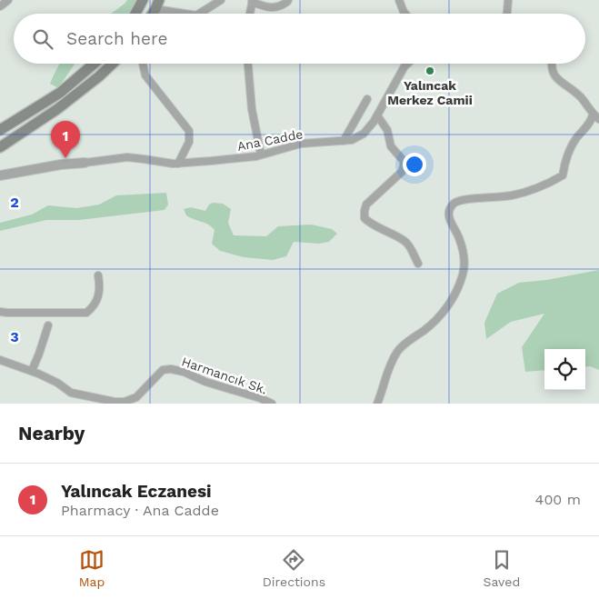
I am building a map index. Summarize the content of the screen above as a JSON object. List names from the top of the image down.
{
  "streets": {
    "street": ["Ana Cadde", "Harmancık Sk."]
  },
  "places": ["Yalıncak Merkez Camii"],
  "page": {
    "search": "Search here",
    "pins": "1",
    "heading": "Nearby",
    "list": [
      {
        "mark": "1",
        "name": "Yalıncak Eczanesi",
        "note": "Pharmacy · Ana Cadde",
        "value": "400 m"
      }
    ],
    "nav": ["Map", "Directions", "Saved"]
  },
  "grid": {
    "rows": ["2", "3"]
  }
}
